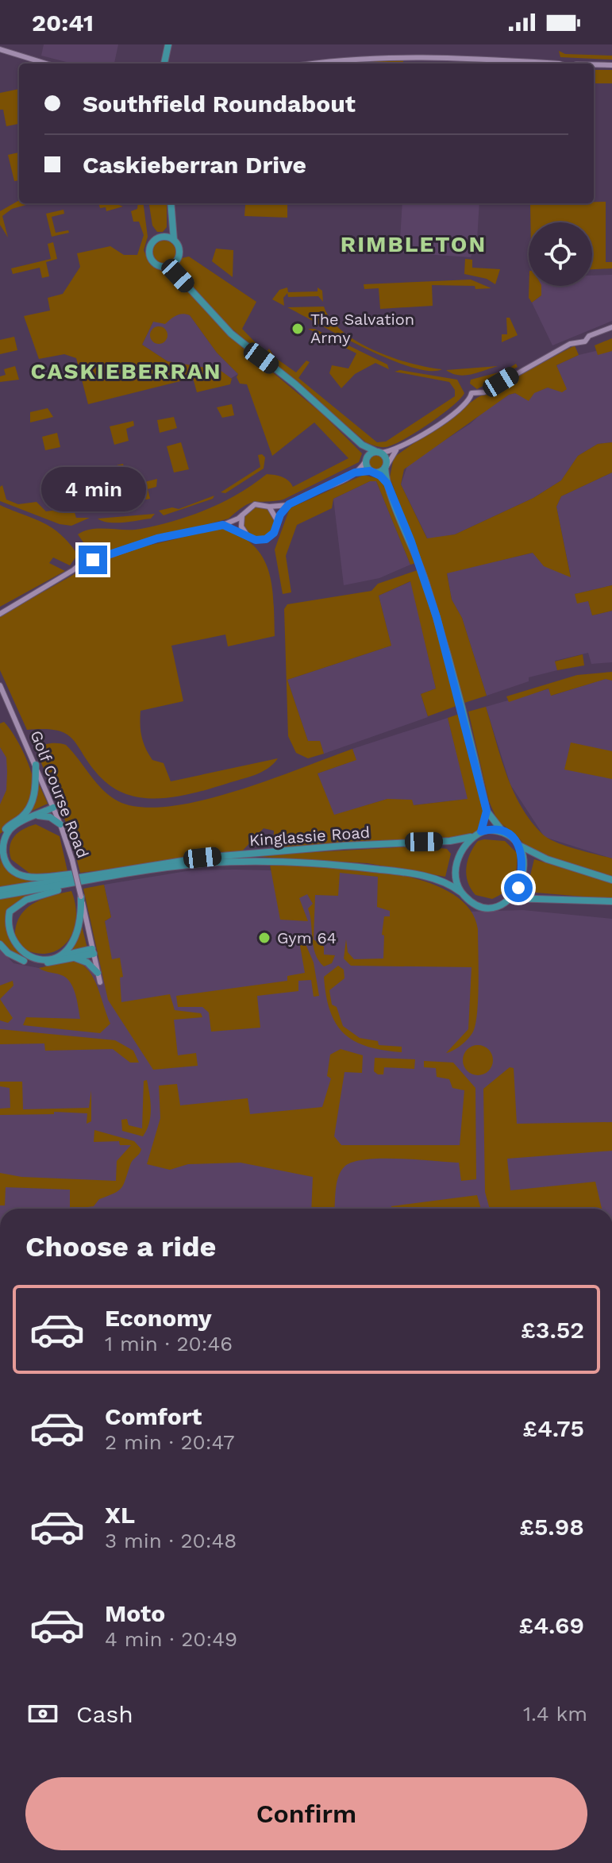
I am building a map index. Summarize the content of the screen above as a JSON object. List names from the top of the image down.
{
  "streets": {
    "main road": ["Kinglassie Road"],
    "street": ["Golf Course Road"]
  },
  "districts": ["RIMBLETON", "CASKIEBERRAN"],
  "places": ["The Salvation Army", "Gym 64"],
  "page": {
    "status": "20:41",
    "banner": ["Southfield Roundabout", "Caskieberran Drive"],
    "bubble": "4 min",
    "heading": "Choose a ride",
    "list": [
      {
        "name": "Economy",
        "note": "1 min · 20:46",
        "value": "£3.52"
      },
      {
        "name": "Comfort",
        "note": "2 min · 20:47",
        "value": "£4.75"
      },
      {
        "name": "XL",
        "note": "3 min · 20:48",
        "value": "£5.98"
      },
      {
        "name": "Moto",
        "note": "4 min · 20:49",
        "value": "£4.69"
      }
    ],
    "pay": ["Cash", "1.4 km"],
    "buttons": "Confirm"
  }
}
